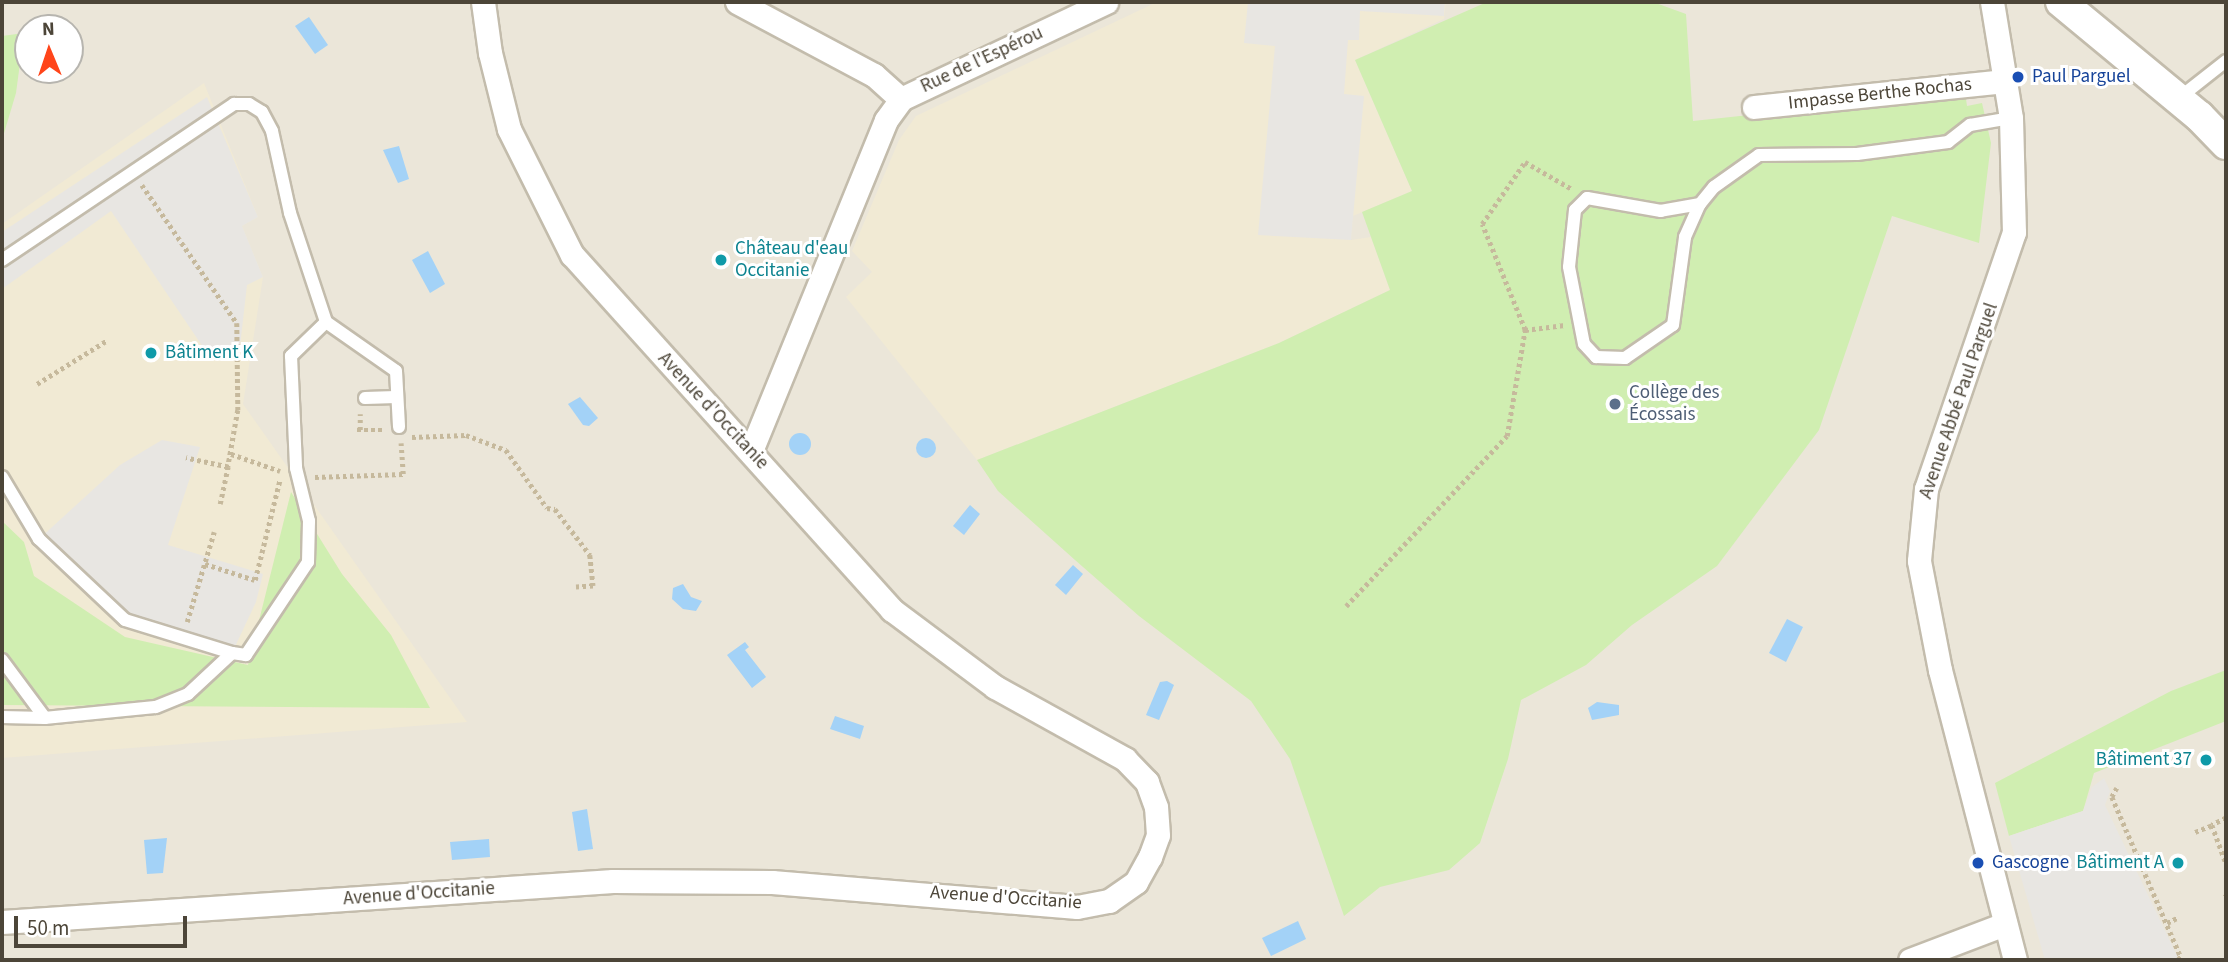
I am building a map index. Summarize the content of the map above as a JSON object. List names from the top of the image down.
{
  "streets": {
    "street": [
      "Rue de l'Espérou",
      "Impasse Berthe Rochas",
      "Avenue Abbé Paul Parguel",
      "Avenue d'Occitanie"
    ]
  },
  "crossings": [
    ["Rue de l'Espérou", "Avenue d'Occitanie"],
    ["Impasse Berthe Rochas", "Avenue Abbé Paul Parguel"]
  ],
  "places": [
    "Paul Parguel",
    "Château d'eau Occitanie",
    "Bâtiment K",
    "Collège des Écossais",
    "Bâtiment 37",
    "Gascogne",
    "Bâtiment A"
  ],
  "scale_bar": "50 m",
  "north": "top"
}
